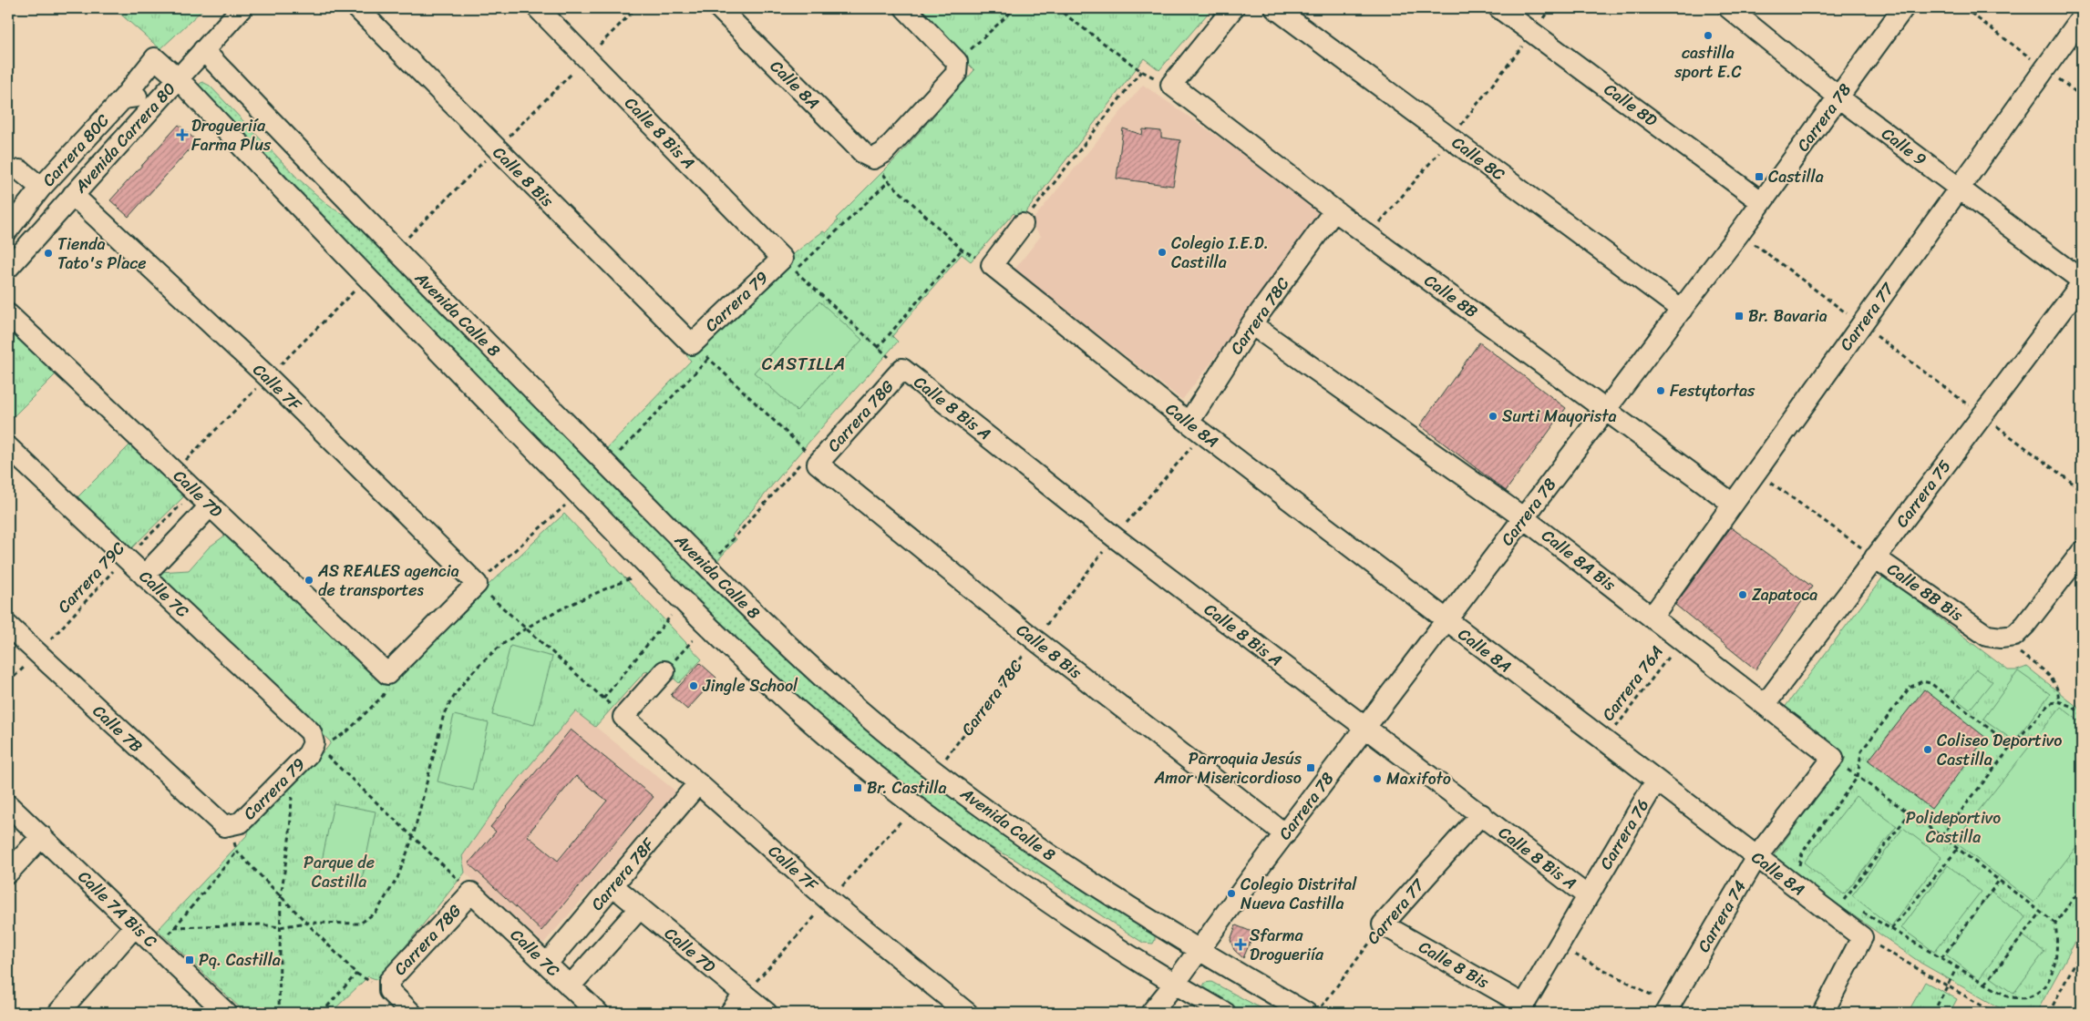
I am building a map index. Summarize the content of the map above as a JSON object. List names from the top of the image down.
{
  "streets": {
    "street": [
      "Calle 8A",
      "Calle 8D",
      "Carrera 78",
      "Calle 8 Bis A",
      "Avenida Carrera 80",
      "Calle 9",
      "Carrera 80C",
      "Calle 8C",
      "Calle 8 Bis",
      "Calle 8B",
      "Carrera 79",
      "Avenida Calle 8",
      "Carrera 78C",
      "Carrera 77",
      "Calle 7F",
      "Carrera 78G",
      "Calle 7D",
      "Carrera 75",
      "Calle 8A Bis",
      "Calle 8B Bis",
      "Calle 7C",
      "Calle 7B",
      "Carrera 76",
      "Carrera 78F",
      "Calle 7A Bis C",
      "Carrera 74"
    ],
    "path": ["Carrera 79C", "Carrera 76A"]
  },
  "crossings": [
    ["Calle 8A", "Carrera 78"],
    ["Calle 8A", "Carrera 78C"],
    ["Calle 8A", "Carrera 76A"],
    ["Calle 8A", "Carrera 76"],
    ["Calle 8A", "Carrera 74"],
    ["Calle 8D", "Carrera 78"],
    ["Carrera 78", "Calle 8 Bis A"],
    ["Carrera 78", "Calle 9"],
    ["Carrera 78", "Calle 8C"],
    ["Carrera 78", "Calle 8 Bis"],
    ["Carrera 78", "Calle 8B"],
    ["Carrera 78", "Avenida Calle 8"],
    ["Carrera 78", "Calle 8A Bis"],
    ["Calle 8 Bis A", "Carrera 79"],
    ["Calle 8 Bis A", "Carrera 78C"],
    ["Calle 8 Bis A", "Carrera 77"],
    ["Calle 8 Bis A", "Carrera 78G"],
    ["Calle 8 Bis A", "Carrera 76"],
    ["Avenida Carrera 80", "Carrera 80C"],
    ["Avenida Carrera 80", "Avenida Calle 8"],
    ["Avenida Carrera 80", "Calle 7F"],
    ["Calle 9", "Carrera 77"],
    ["Calle 9", "Carrera 75"],
    ["Calle 8 Bis", "Carrera 79"],
    ["Calle 8 Bis", "Carrera 78C"],
    ["Calle 8 Bis", "Carrera 77"],
    ["Calle 8 Bis", "Carrera 78G"],
    ["Calle 8 Bis", "Carrera 76"],
    ["Calle 8B", "Carrera 78C"],
    ["Calle 8B", "Carrera 77"],
    ["Carrera 79", "Calle 7C"],
    ["Carrera 79", "Calle 7B"],
    ["Avenida Calle 8", "Carrera 78C"],
    ["Avenida Calle 8", "Carrera 77"],
    ["Carrera 78C", "Calle 8A Bis"],
    ["Carrera 77", "Calle 8A Bis"],
    ["Carrera 77", "Calle 8B Bis"],
    ["Calle 7F", "Carrera 78F"],
    ["Carrera 78G", "Calle 7C"],
    ["Calle 7D", "Carrera 79C"],
    ["Calle 7D", "Carrera 78F"],
    ["Carrera 75", "Calle 8A Bis"],
    ["Carrera 75", "Calle 8B Bis"],
    ["Calle 8A Bis", "Carrera 76A"],
    ["Calle 8A Bis", "Carrera 74"],
    ["Carrera 79C", "Calle 7C"],
    ["Carrera 79C", "Calle 7B"],
    ["Calle 7C", "Carrera 78F"]
  ],
  "districts": ["CASTILLA"],
  "parks": ["Polideportivo Castilla", "Parque de Castilla"],
  "places": {
    "other": [
      "castilla sport E.C",
      "Colegio I.E.D. Castilla",
      "Tienda Tato's Place",
      "Festytortas",
      "Surti Mayorista",
      "AS REALES agencia de transportes",
      "Zapatoca",
      "Jingle School",
      "Coliseo Deportivo Castilla",
      "Maxifoto",
      "Colegio Distrital Nueva Castilla"
    ],
    "health": ["Drogueriía Farma Plus", "Sfarma Drogueriía"],
    "transit": [
      "Castilla",
      "Br. Bavaria",
      "Parroquia Jesús Amor Misericordioso",
      "Br. Castilla",
      "Pq. Castilla"
    ]
  }
}
